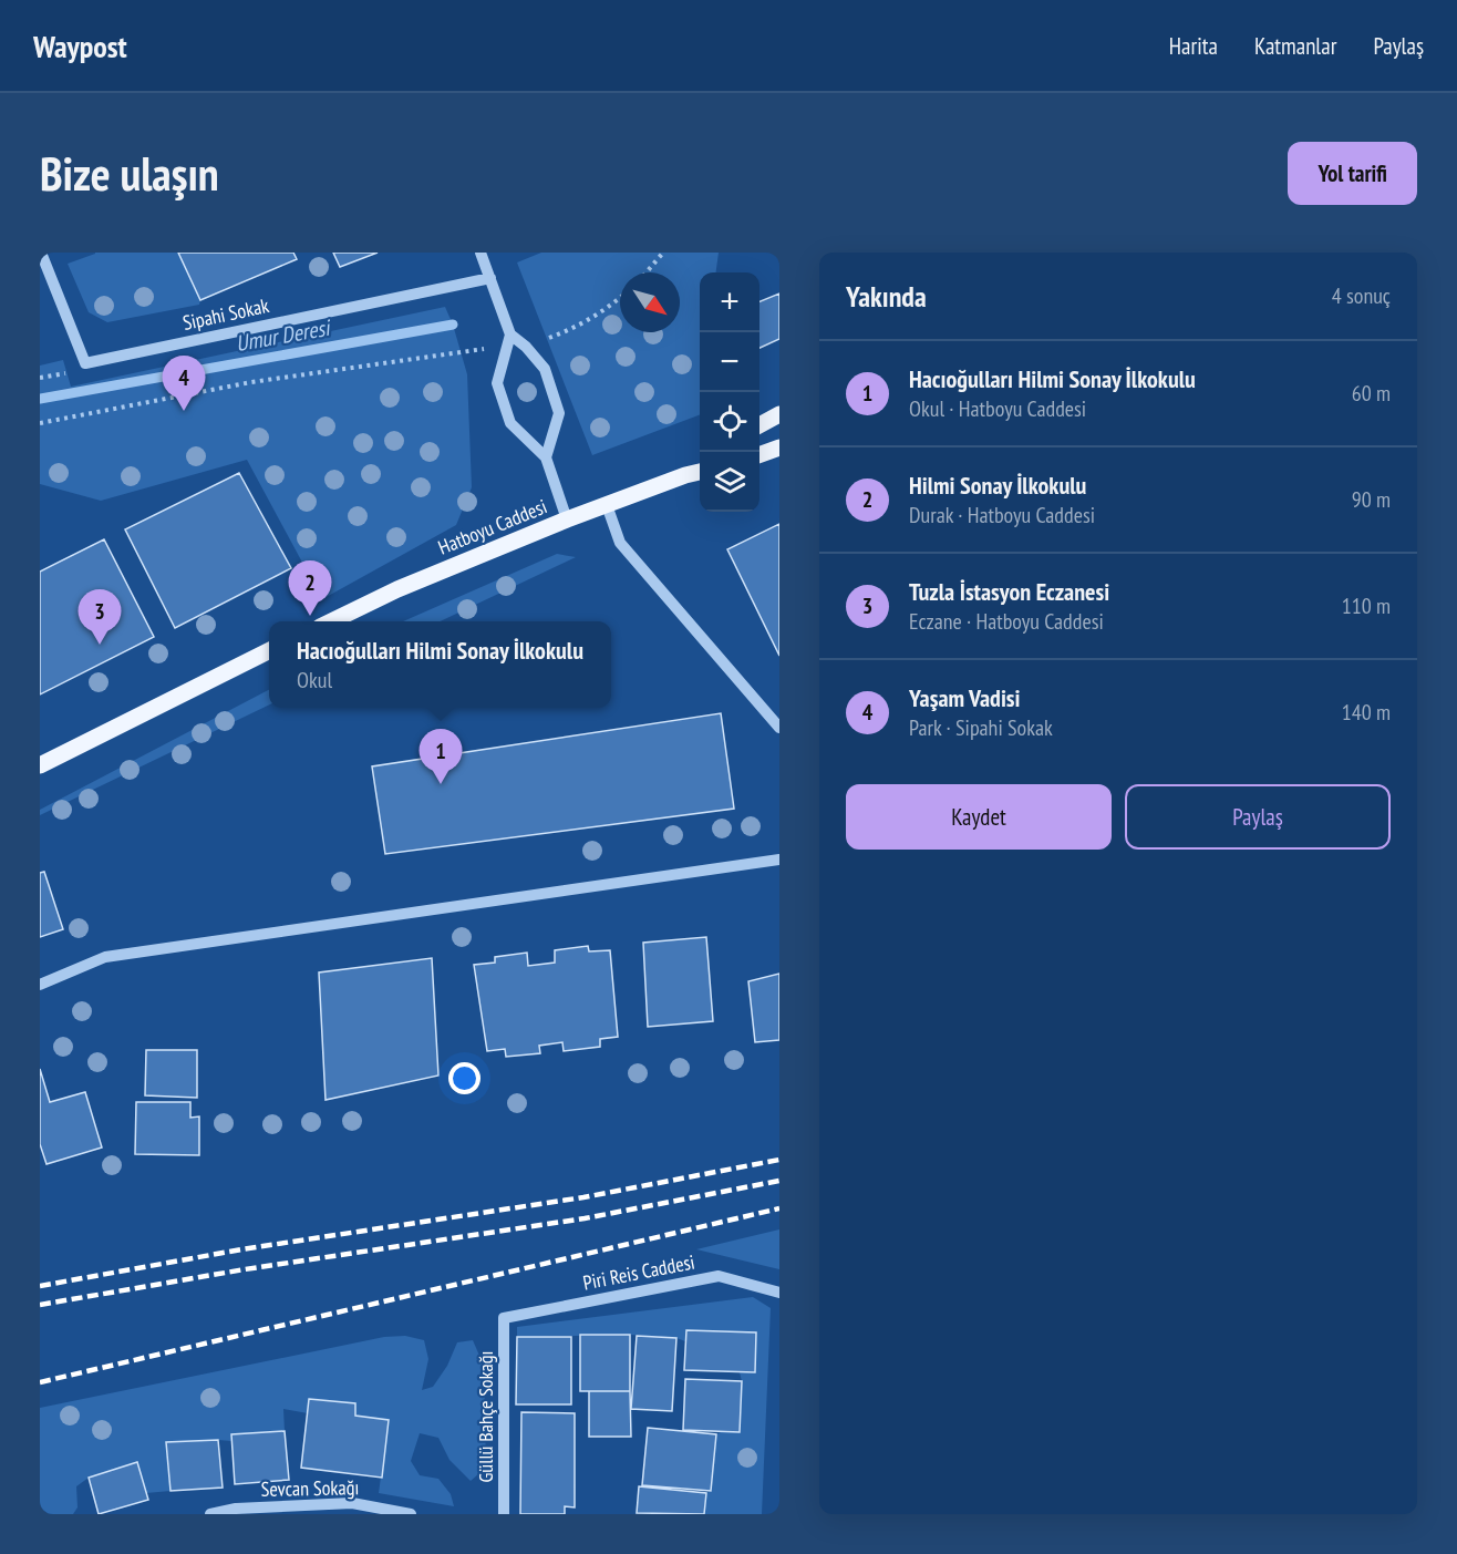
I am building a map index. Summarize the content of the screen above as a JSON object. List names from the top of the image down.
{
  "streets": {
    "main road": ["Hatboyu Caddesi"],
    "street": [
      "Sipahi Sokak",
      "Piri Reis Caddesi",
      "Güllü Bahçe Sokağı",
      "Sevcan Sokağı"
    ]
  },
  "crossings": [
    ["Piri Reis Caddesi", "Güllü Bahçe Sokağı"]
  ],
  "water": ["Umur Deresi"],
  "north": "bottom right",
  "page": {
    "header": "Waypost",
    "nav": ["Harita", "Katmanlar", "Paylaş"],
    "buttons": [
      "Yol tarifi",
      ["Kaydet", "Paylaş"]
    ],
    "title": "Bize ulaşın",
    "heading": ["Yakında", "4 sonuç"],
    "map_buttons": ["+", "−"],
    "list": [
      {
        "mark": "1",
        "name": "Hacıoğulları Hilmi Sonay İlkokulu",
        "note": "Okul · Hatboyu Caddesi",
        "value": "60 m"
      },
      {
        "mark": "2",
        "name": "Hilmi Sonay İlkokulu",
        "note": "Durak · Hatboyu Caddesi",
        "value": "90 m"
      },
      {
        "mark": "3",
        "name": "Tuzla İstasyon Eczanesi",
        "note": "Eczane · Hatboyu Caddesi",
        "value": "110 m"
      },
      {
        "mark": "4",
        "name": "Yaşam Vadisi",
        "note": "Park · Sipahi Sokak",
        "value": "140 m"
      }
    ],
    "pins": [
      "4",
      "2",
      "3",
      "1"
    ],
    "popup": ["Hacıoğulları Hilmi Sonay İlkokulu", "Okul"]
  }
}
